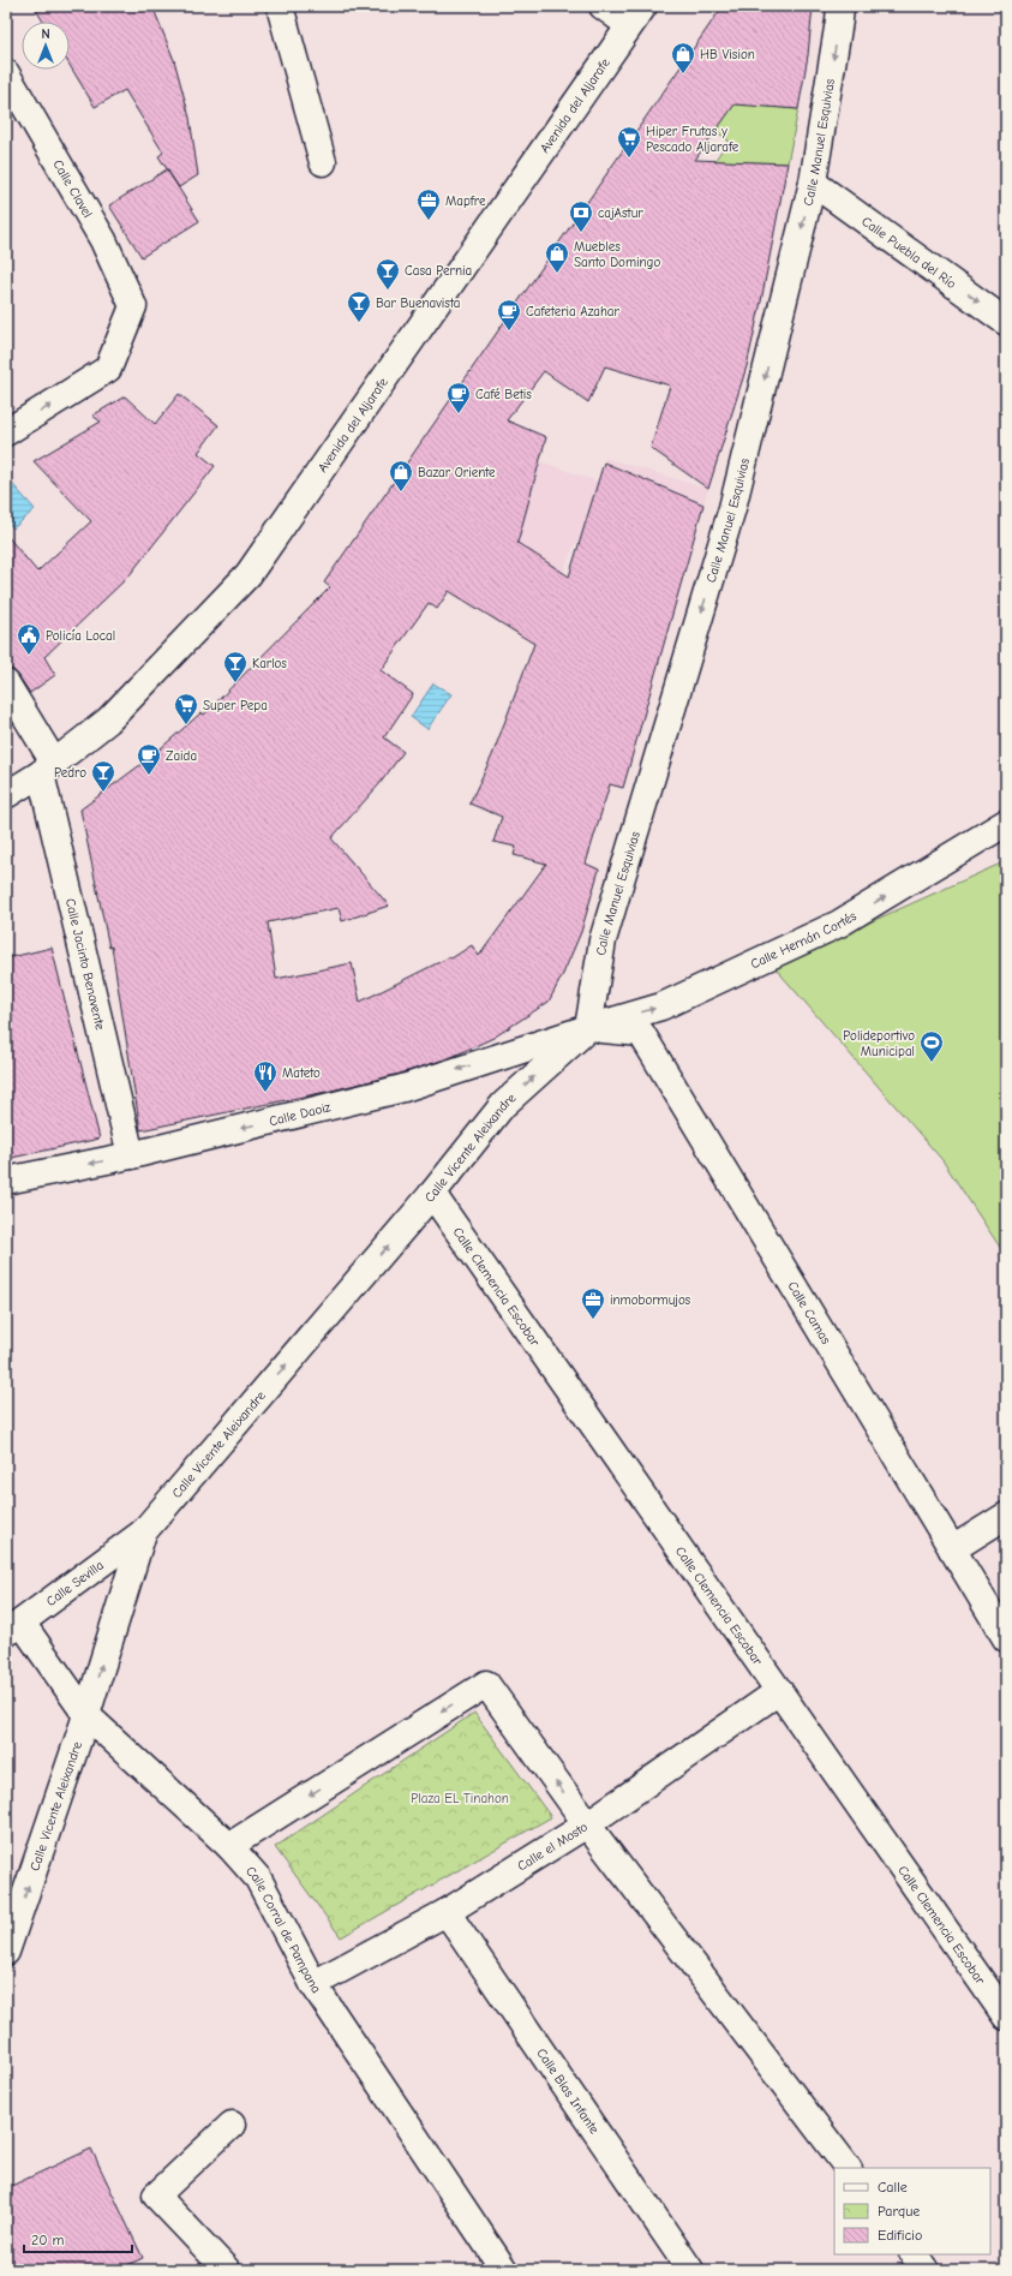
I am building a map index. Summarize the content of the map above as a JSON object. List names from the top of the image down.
{
  "streets": {
    "street": [
      "Avenida del Aljarafe",
      "Calle Manuel Esquivias",
      "Calle Clavel",
      "Calle Puebla del Río",
      "Calle Hernán Cortés",
      "Calle Jacinto Benavente",
      "Calle Daoiz",
      "Calle Vicente Aleixandre",
      "Calle Clemencia Escobar",
      "Calle Camas",
      "Calle Sevilla",
      "Calle el Mosto",
      "Calle Corral de Pampana",
      "Calle Blas Infante"
    ]
  },
  "crossings": [
    ["Avenida del Aljarafe", "Calle Jacinto Benavente"],
    ["Calle Manuel Esquivias", "Calle Puebla del Río"],
    ["Calle Manuel Esquivias", "Calle Hernán Cortés"],
    ["Calle Manuel Esquivias", "Calle Daoiz"],
    ["Calle Manuel Esquivias", "Calle Vicente Aleixandre"],
    ["Calle Manuel Esquivias", "Calle Camas"],
    ["Calle Hernán Cortés", "Calle Daoiz"],
    ["Calle Hernán Cortés", "Calle Vicente Aleixandre"],
    ["Calle Hernán Cortés", "Calle Camas"],
    ["Calle Jacinto Benavente", "Calle Daoiz"],
    ["Calle Daoiz", "Calle Vicente Aleixandre"],
    ["Calle Daoiz", "Calle Camas"],
    ["Calle Vicente Aleixandre", "Calle Clemencia Escobar"],
    ["Calle Vicente Aleixandre", "Calle Camas"],
    ["Calle Vicente Aleixandre", "Calle Sevilla"],
    ["Calle Vicente Aleixandre", "Calle Corral de Pampana"],
    ["Calle Clemencia Escobar", "Calle el Mosto"],
    ["Calle Sevilla", "Calle Corral de Pampana"],
    ["Calle el Mosto", "Calle Corral de Pampana"],
    ["Calle el Mosto", "Calle Blas Infante"]
  ],
  "one_way": [
    "Calle Manuel Esquivias",
    "Calle Puebla del Río",
    "Calle Hernán Cortés",
    "Calle Daoiz",
    "Calle Vicente Aleixandre"
  ],
  "parks": ["Plaza EL Tinahon"],
  "places": {
    "shop": ["HB Vision", "Muebles Santo Domingo", "Bazar Oriente"],
    "supermarket": ["Hiper Frutas y Pescado Aljarafe", "Super Pepa"],
    "office": ["Mapfre", "inmobormujos"],
    "bank": ["cajAstur"],
    "bar": [
      "Casa Pernia",
      "Bar Buenavista",
      "Karlos",
      "Pedro"
    ],
    "cafe": ["Cafeteria Azahar", "Café Betis", "Zaida"],
    "public building": ["Policía Local"],
    "sports": ["Polideportivo Municipal"],
    "restaurant": ["Mateto"]
  },
  "legend": ["Calle", "Parque", "Edificio"],
  "scale_bar": "20 m",
  "north": "top"
}
